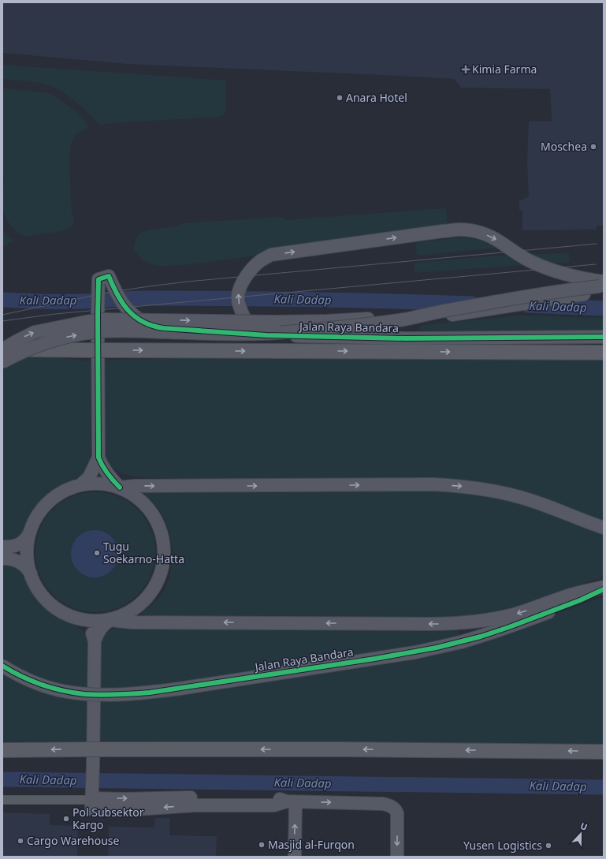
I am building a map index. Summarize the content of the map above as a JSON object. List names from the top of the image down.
{
  "streets": {
    "street": ["Jalan Raya Bandara"]
  },
  "water": ["Kali Dadap"],
  "places": {
    "health": ["Kimia Farma"],
    "other": [
      "Anara Hotel",
      "Moschea",
      "Tugu Soekarno-Hatta",
      "Pol Subsektor Kargo",
      "Cargo Warehouse",
      "Masjid al-Furqon",
      "Yusen Logistics"
    ]
  },
  "north": "top"
}
